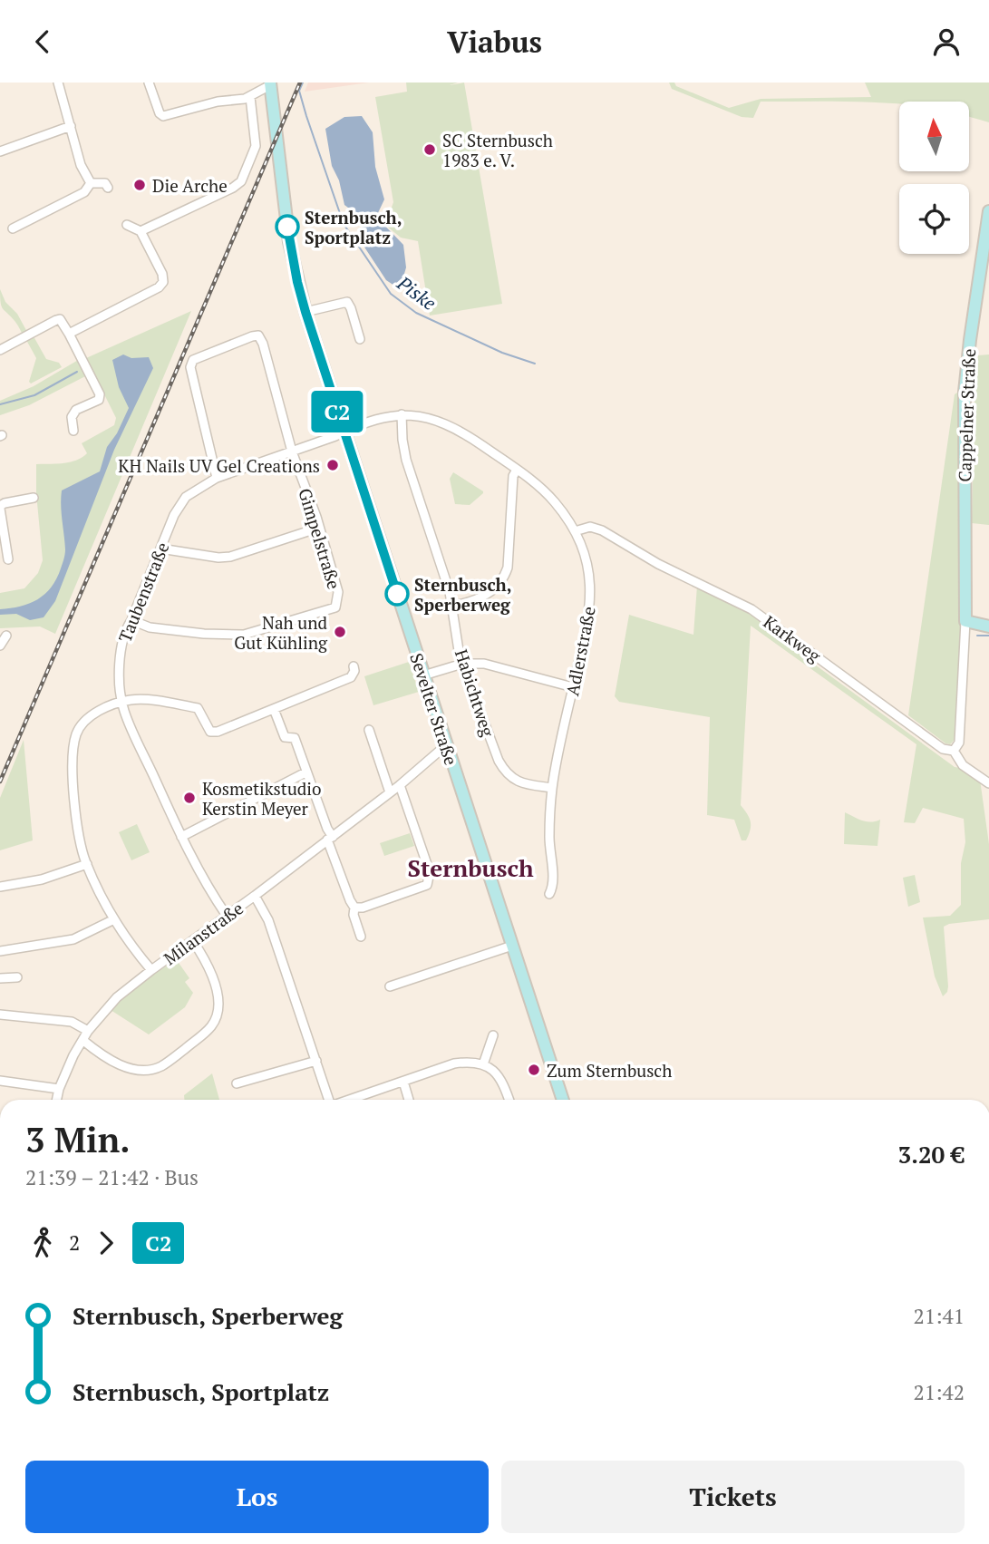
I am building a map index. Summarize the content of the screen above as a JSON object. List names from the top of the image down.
{
  "streets": {
    "street": [
      "Cappelner Straße",
      "Gimpelstraße",
      "Taubenstraße",
      "Karkweg",
      "Adlerstraße",
      "Habichtweg",
      "Sevelter Straße",
      "Milanstraße"
    ]
  },
  "crossings": [
    ["Cappelner Straße", "Karkweg"],
    ["Gimpelstraße", "Taubenstraße"],
    ["Taubenstraße", "Adlerstraße"],
    ["Taubenstraße", "Sevelter Straße"],
    ["Taubenstraße", "Milanstraße"],
    ["Karkweg", "Adlerstraße"],
    ["Adlerstraße", "Habichtweg"],
    ["Adlerstraße", "Sevelter Straße"],
    ["Sevelter Straße", "Milanstraße"]
  ],
  "districts": ["Sternbusch"],
  "water": ["Piske"],
  "places": [
    "SC Sternbusch 1983 e. V.",
    "Die Arche",
    "Sternbusch, Sportplatz",
    "KH Nails UV Gel Creations",
    "Sternbusch, Sperberweg",
    "Nah und Gut Kühling",
    "Kosmetikstudio Kerstin Meyer",
    "Zum Sternbusch"
  ],
  "lines": ["bus line C2"],
  "north": "top",
  "page": {
    "header": "Viabus",
    "on_map": "C2",
    "heading": ["3 Min.", "21:39 – 21:42 · Bus", "3.20 €"],
    "legs": ["2", "C2"],
    "list": [
      {
        "name": "Sternbusch, Sperberweg",
        "value": "21:41"
      },
      {
        "name": "Sternbusch, Sportplatz",
        "value": "21:42"
      }
    ],
    "buttons": ["Los", "Tickets"]
  }
}
